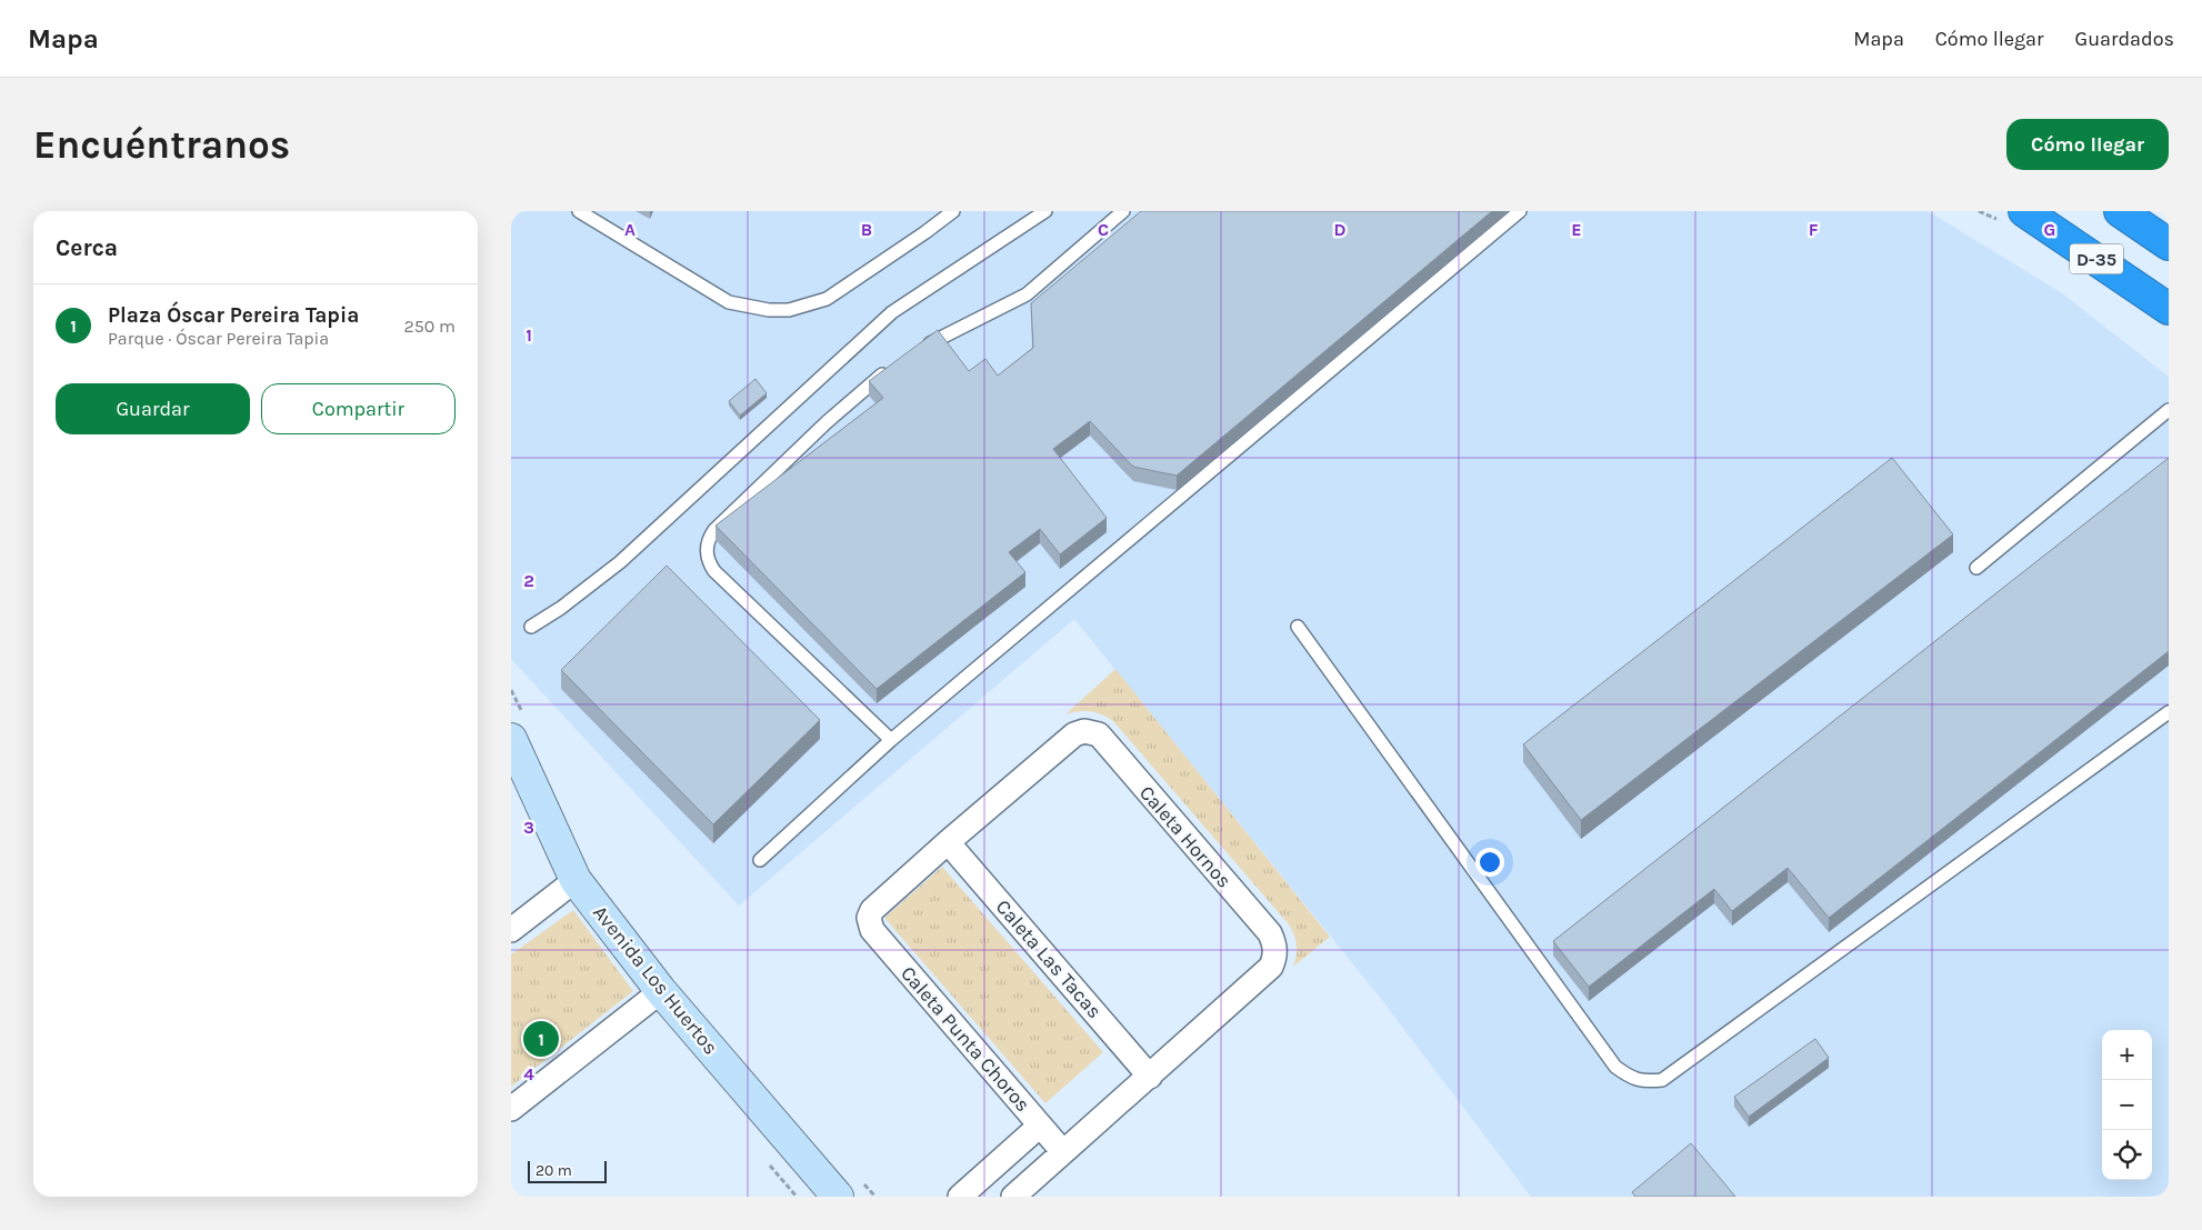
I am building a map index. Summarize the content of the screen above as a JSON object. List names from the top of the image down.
{
  "streets": {
    "highway": ["D-35"],
    "street": [
      "Caleta Hornos",
      "Caleta Las Tacas",
      "Avenida Los Huertos",
      "Caleta Punta Choros"
    ]
  },
  "crossings": [
    ["Caleta Hornos", "Caleta Las Tacas"],
    ["Caleta Hornos", "Caleta Punta Choros"],
    ["Caleta Las Tacas", "Caleta Punta Choros"]
  ],
  "scale_bar": "20 m",
  "page": {
    "header": "Mapa",
    "nav": ["Mapa", "Cómo llegar", "Guardados"],
    "buttons": [
      "Cómo llegar",
      ["Guardar", "Compartir"]
    ],
    "title": "Encuéntranos",
    "heading": "Cerca",
    "list": [
      {
        "mark": "1",
        "name": "Plaza Óscar Pereira Tapia",
        "note": "Parque · Óscar Pereira Tapia",
        "value": "250 m"
      }
    ],
    "pins": "1",
    "map_buttons": ["+", "−"],
    "scale": "20 m"
  },
  "grid": {
    "columns": [
      "A",
      "B",
      "C",
      "D",
      "E",
      "F",
      "G"
    ],
    "rows": [
      "1",
      "2",
      "3",
      "4"
    ]
  }
}
